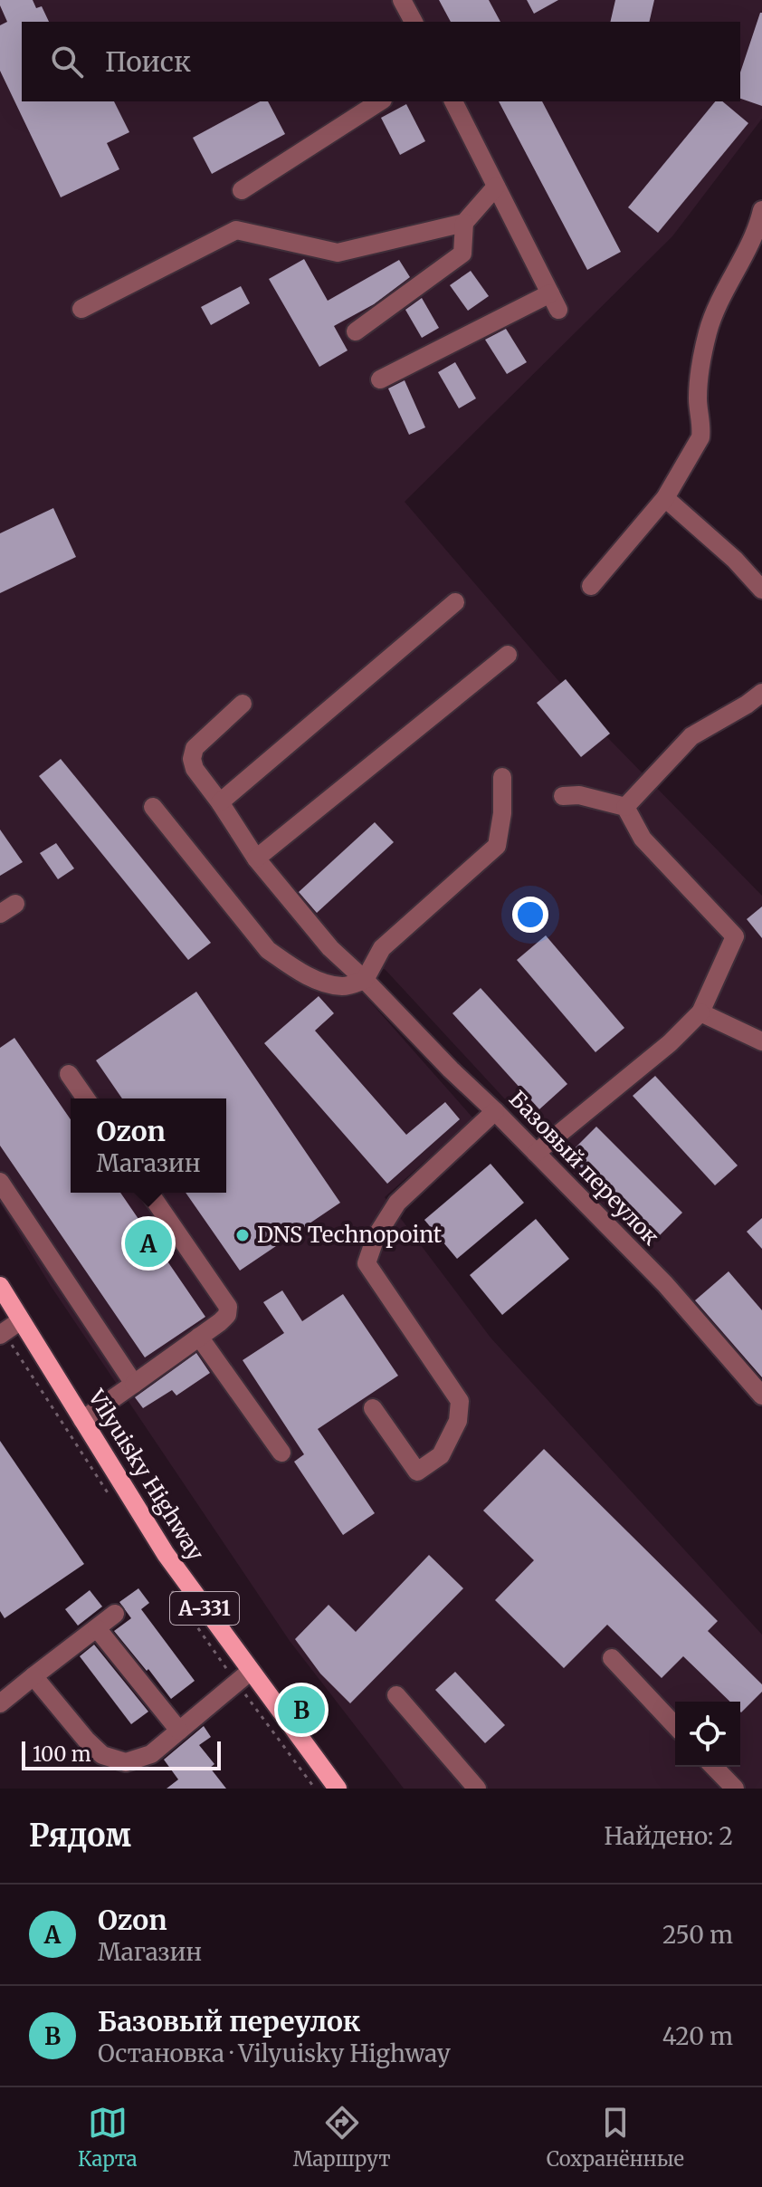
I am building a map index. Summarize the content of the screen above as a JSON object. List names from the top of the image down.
{
  "streets": {
    "main road": ["Vilyuisky Highway", "А-331"],
    "street": ["Базовый переулок"]
  },
  "places": ["DNS Technopoint"],
  "scale_bar": "100 m",
  "page": {
    "search": "Поиск",
    "popup": ["Ozon", "Магазин"],
    "pins": ["A", "B"],
    "scale": "100 m",
    "heading": ["Рядом", "Найдено: 2"],
    "list": [
      {
        "mark": "A",
        "name": "Ozon",
        "note": "Магазин",
        "value": "250 m"
      },
      {
        "mark": "B",
        "name": "Базовый переулок",
        "note": "Остановка · Vilyuisky Highway",
        "value": "420 m"
      }
    ],
    "nav": ["Карта", "Маршрут", "Сохранённые"]
  }
}
